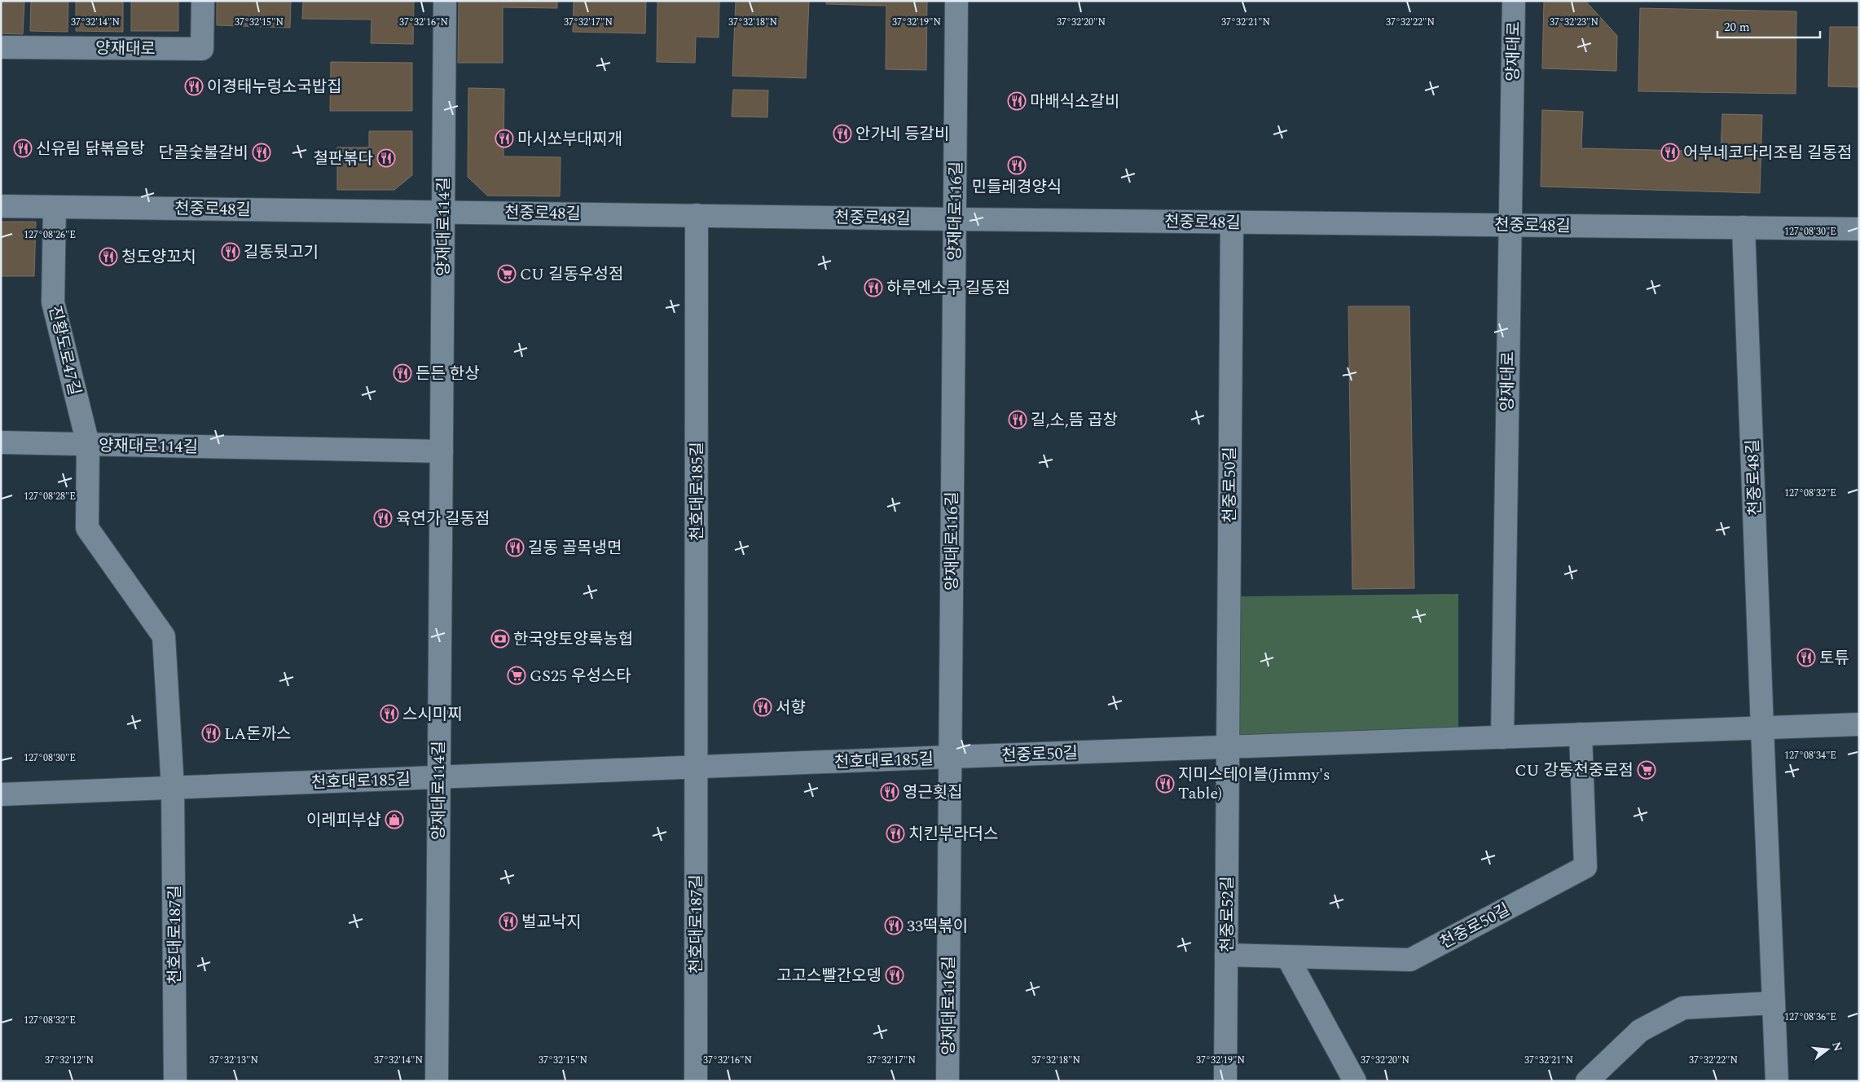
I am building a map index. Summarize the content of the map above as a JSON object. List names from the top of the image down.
{
  "streets": {
    "street": [
      "양재대로",
      "천중로48길",
      "양재대로116길",
      "양재대로114길",
      "진황도로47길",
      "천중로50길",
      "천호대로185길",
      "천중로52길",
      "천호대로187길"
    ]
  },
  "crossings": [
    ["양재대로", "천중로48길"],
    ["양재대로", "천중로50길"],
    ["천중로48길", "양재대로116길"],
    ["천중로48길", "양재대로114길"],
    ["천중로48길", "진황도로47길"],
    ["천중로48길", "천중로50길"],
    ["천중로48길", "천호대로185길"],
    ["양재대로116길", "천중로50길"],
    ["양재대로116길", "천호대로185길"],
    ["양재대로114길", "진황도로47길"],
    ["양재대로114길", "천호대로185길"],
    ["천중로50길", "천호대로185길"],
    ["천중로50길", "천중로52길"],
    ["천호대로185길", "천호대로187길"]
  ],
  "places": {
    "restaurant": [
      "이경태누렁소국밥집",
      "마배식소갈비",
      "안가네 등갈비",
      "마시쏘부대찌개",
      "신유림 닭볶음탕",
      "단골숯불갈비",
      "어부네코다리조림 길동점",
      "철판볶다",
      "민들레경양식",
      "길동뒷고기",
      "청도양꼬치",
      "하루엔소쿠 길동점",
      "든든 한상",
      "길,소,뜸 곱창",
      "육연가 길동점",
      "길동 골목냉면",
      "토튜",
      "서향",
      "스시미찌",
      "LA돈까스",
      "지미스테이블(Jimmy's Table)",
      "영근횟집",
      "치킨부라더스",
      "벌교낙지",
      "33떡볶이",
      "고고스빨간오뎅"
    ],
    "supermarket": ["CU 길동우성점", "GS25 우성스타", "CU 강동천중로점"],
    "bank": ["한국양토양록농협"],
    "shop": ["이레피부샵"]
  },
  "scale_bar": "20 m",
  "north": "right",
  "coordinates": [
    "37°32'14\"N",
    "37°32'15\"N",
    "37°32'16\"N",
    "37°32'17\"N",
    "37°32'18\"N",
    "37°32'19\"N",
    "37°32'20\"N",
    "37°32'21\"N",
    "37°32'22\"N",
    "37°32'23\"N",
    "127°08'30\"E",
    "127°08'26\"E",
    "127°08'32\"E",
    "127°08'28\"E",
    "127°08'34\"E",
    "127°08'36\"E",
    "37°32'12\"N",
    "37°32'13\"N"
  ]
}
